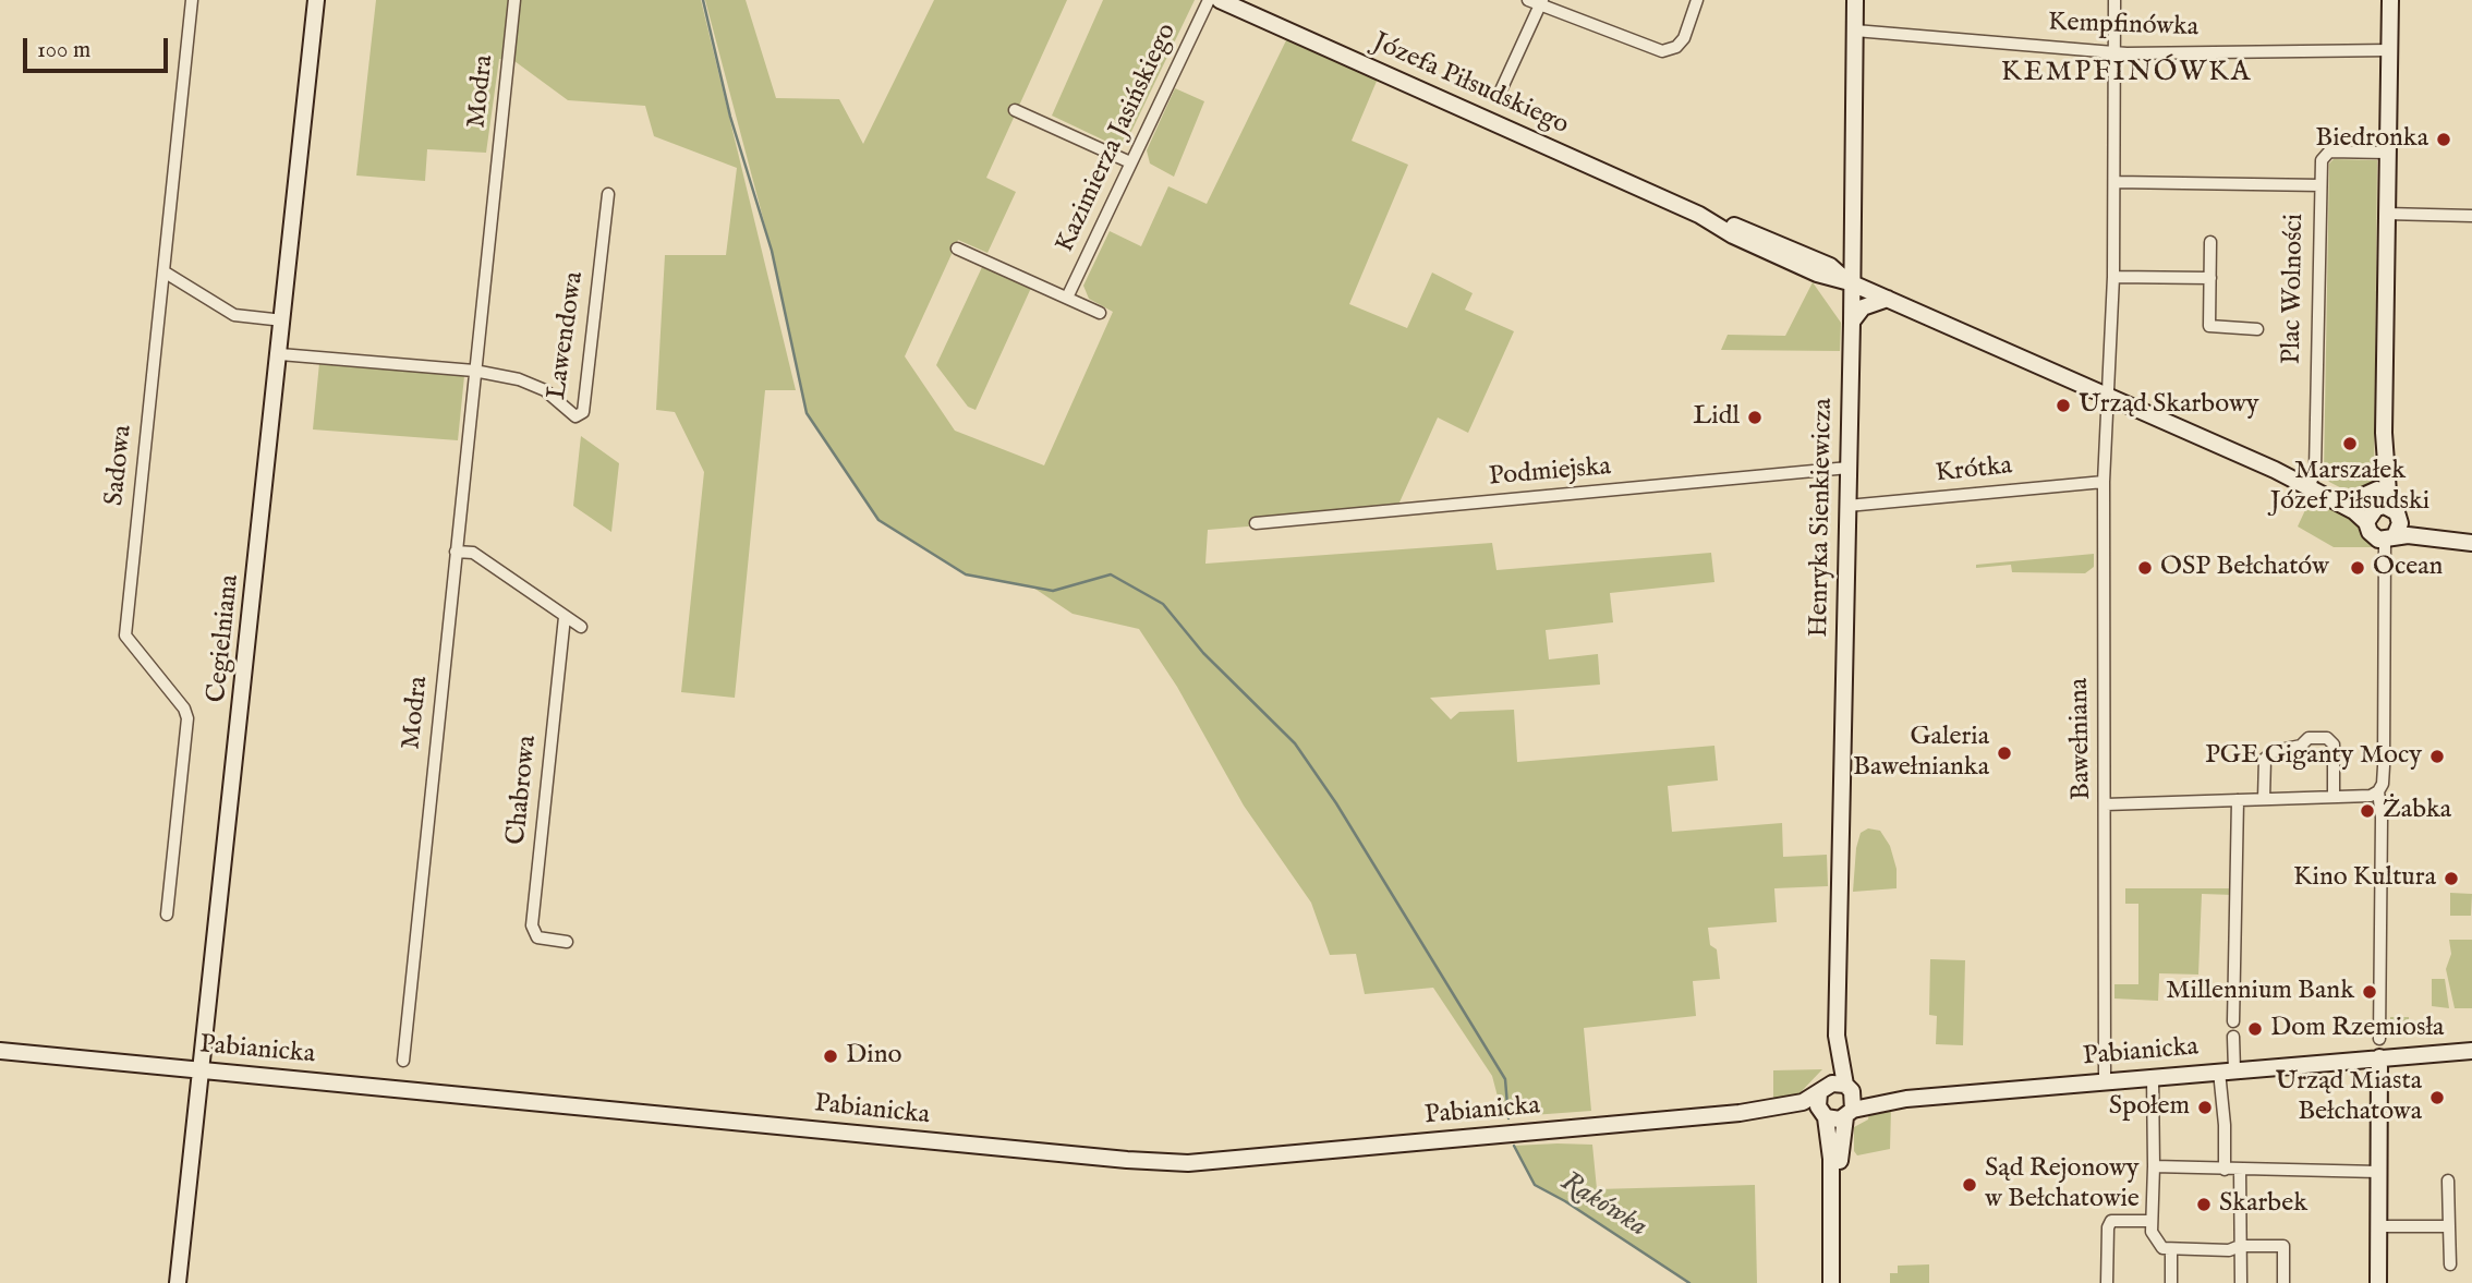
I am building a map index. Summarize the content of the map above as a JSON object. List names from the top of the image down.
{
  "streets": {
    "street": [
      "Kempfinówka",
      "Józefa Piłsudskiego",
      "Modra",
      "Kazimierza Jasińskiego",
      "Plac Wolności",
      "Lawendowa",
      "Sadowa",
      "Krótka",
      "Podmiejska",
      "Henryka Sienkiewicza",
      "Cegielniana",
      "Bawełniana",
      "Chabrowa",
      "Pabianicka"
    ]
  },
  "crossings": [
    ["Kempfinówka", "Henryka Sienkiewicza"],
    ["Kempfinówka", "Bawełniana"],
    ["Józefa Piłsudskiego", "Plac Wolności"],
    ["Józefa Piłsudskiego", "Henryka Sienkiewicza"],
    ["Józefa Piłsudskiego", "Bawełniana"],
    ["Modra", "Lawendowa"],
    ["Krótka", "Henryka Sienkiewicza"],
    ["Krótka", "Bawełniana"],
    ["Podmiejska", "Henryka Sienkiewicza"],
    ["Henryka Sienkiewicza", "Pabianicka"],
    ["Cegielniana", "Pabianicka"],
    ["Bawełniana", "Pabianicka"]
  ],
  "districts": ["KEMPFINÓWKA"],
  "water": ["Rakówka"],
  "places": [
    "Biedronka",
    "Urząd Skarbowy",
    "Lidl",
    "Marszałek Józef Piłsudski",
    "OSP Bełchatów",
    "Ocean",
    "Galeria Bawełnianka",
    "PGE Giganty Mocy",
    "Żabka",
    "Kino Kultura",
    "Millennium Bank",
    "Dom Rzemiosła",
    "Dino",
    "Urząd Miasta Bełchatowa",
    "Społem",
    "Sąd Rejonowy w Bełchatowie",
    "Skarbek"
  ],
  "scale_bar": "100 m"
}
